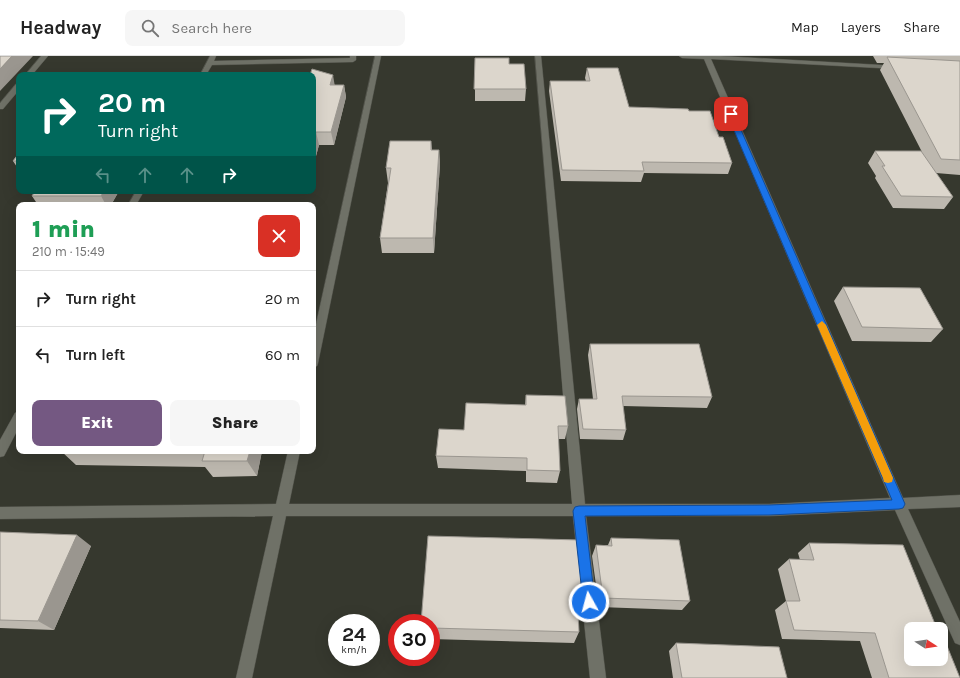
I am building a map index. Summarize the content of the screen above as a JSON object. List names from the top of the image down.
{
  "north": "right",
  "page": {
    "header": "Headway",
    "search": "Search here",
    "nav": ["Map", "Layers", "Share"],
    "turn": ["20 m", "Turn right"],
    "heading": ["1 min", "210 m · 15:49"],
    "list": [
      {
        "name": "Turn right",
        "value": "20 m"
      },
      {
        "name": "Turn left",
        "value": "60 m"
      }
    ],
    "buttons": ["Exit", "Share"],
    "speed": "24 km/h",
    "limit": "30"
  }
}
